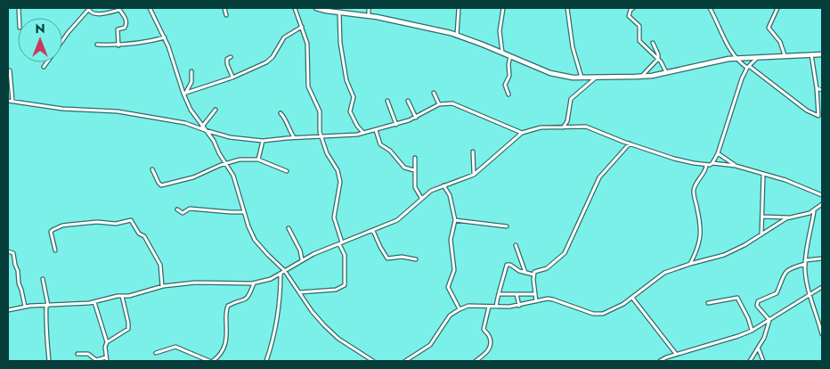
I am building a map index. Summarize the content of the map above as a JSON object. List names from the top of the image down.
{
  "north": "top"
}
